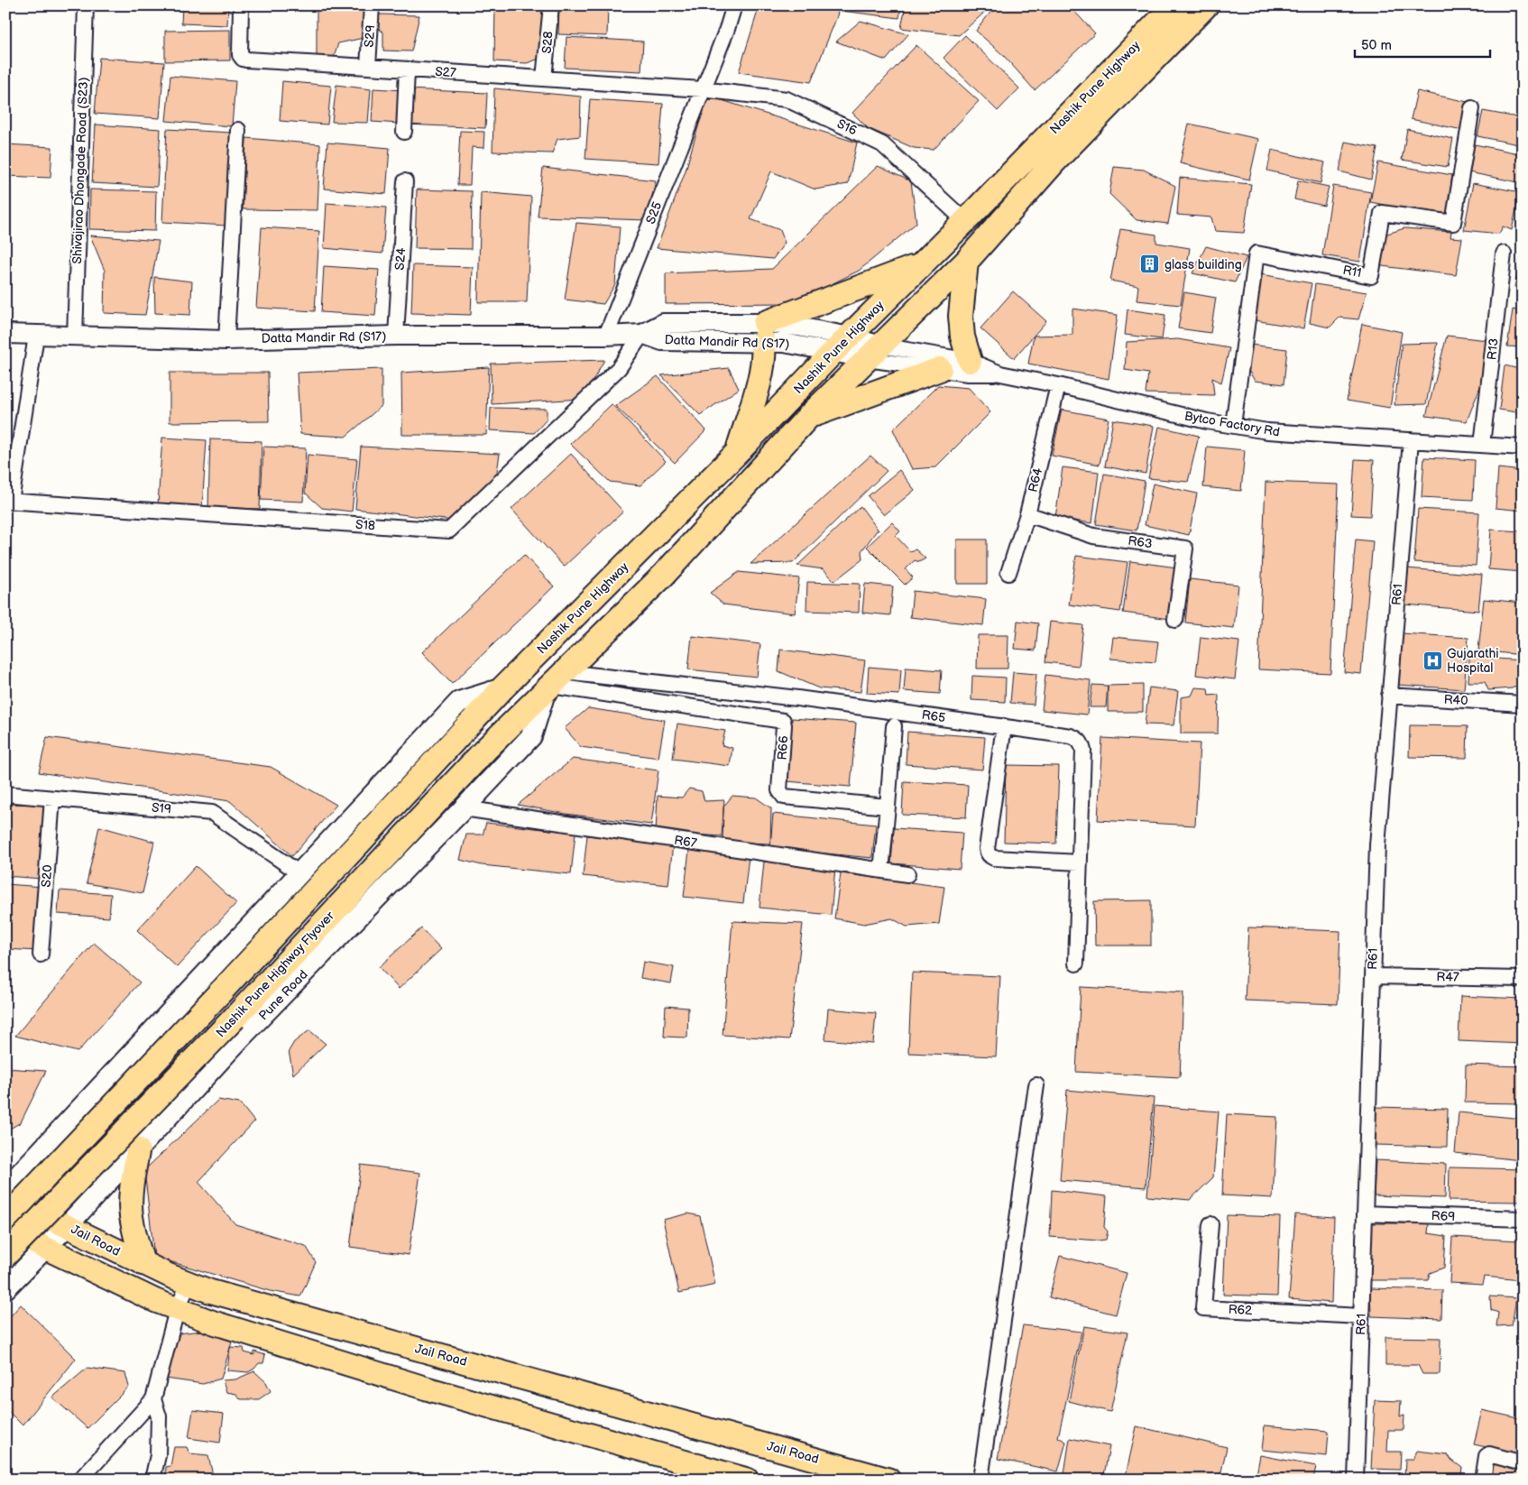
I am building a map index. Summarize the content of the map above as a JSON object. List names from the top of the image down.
{
  "streets": {
    "highway": ["Nashik Pune Highway", "Nashik Pune Highway Flyover"],
    "main road": ["Pune Road", "Jail Road"],
    "street": [
      "S29",
      "S28",
      "S27",
      "S16",
      "Shivajirao Dhongade Road (S23)",
      "S25",
      "S24",
      "R11",
      "Datta Mandir Rd (S17)",
      "R13",
      "Bytco Factory Rd",
      "R64",
      "S18",
      "R63",
      "R61",
      "R40",
      "R65",
      "R66",
      "S19",
      "R67",
      "S20",
      "R47",
      "R69",
      "R62"
    ]
  },
  "crossings": [
    ["S29", "S27"],
    ["S28", "S27"],
    ["S27", "S16"],
    ["S27", "S25"],
    ["Nashik Pune Highway", "S16"],
    ["Nashik Pune Highway", "Datta Mandir Rd (S17)"],
    ["Nashik Pune Highway", "Bytco Factory Rd"],
    ["Nashik Pune Highway", "R65"],
    ["Nashik Pune Highway", "R66"],
    ["Nashik Pune Highway", "Nashik Pune Highway Flyover"],
    ["Nashik Pune Highway", "Pune Road"],
    ["S16", "S25"],
    ["Shivajirao Dhongade Road (S23)", "Datta Mandir Rd (S17)"],
    ["S25", "Datta Mandir Rd (S17)"],
    ["S24", "Datta Mandir Rd (S17)"],
    ["R11", "Bytco Factory Rd"],
    ["Datta Mandir Rd (S17)", "Bytco Factory Rd"],
    ["Datta Mandir Rd (S17)", "S18"],
    ["R13", "Bytco Factory Rd"],
    ["Bytco Factory Rd", "R64"],
    ["Bytco Factory Rd", "R61"],
    ["R64", "R63"],
    ["R61", "R40"],
    ["R61", "R47"],
    ["R61", "R69"],
    ["R61", "R62"],
    ["R65", "R66"],
    ["R65", "Nashik Pune Highway Flyover"],
    ["R65", "Pune Road"],
    ["R66", "Nashik Pune Highway Flyover"],
    ["R66", "Pune Road"],
    ["S19", "S20"],
    ["R67", "Pune Road"],
    ["Nashik Pune Highway Flyover", "Pune Road"],
    ["Pune Road", "Jail Road"]
  ],
  "places": {
    "building": ["glass building"],
    "hospital": ["Gujarathi Hospital"]
  },
  "scale_bar": "50 m"
}
